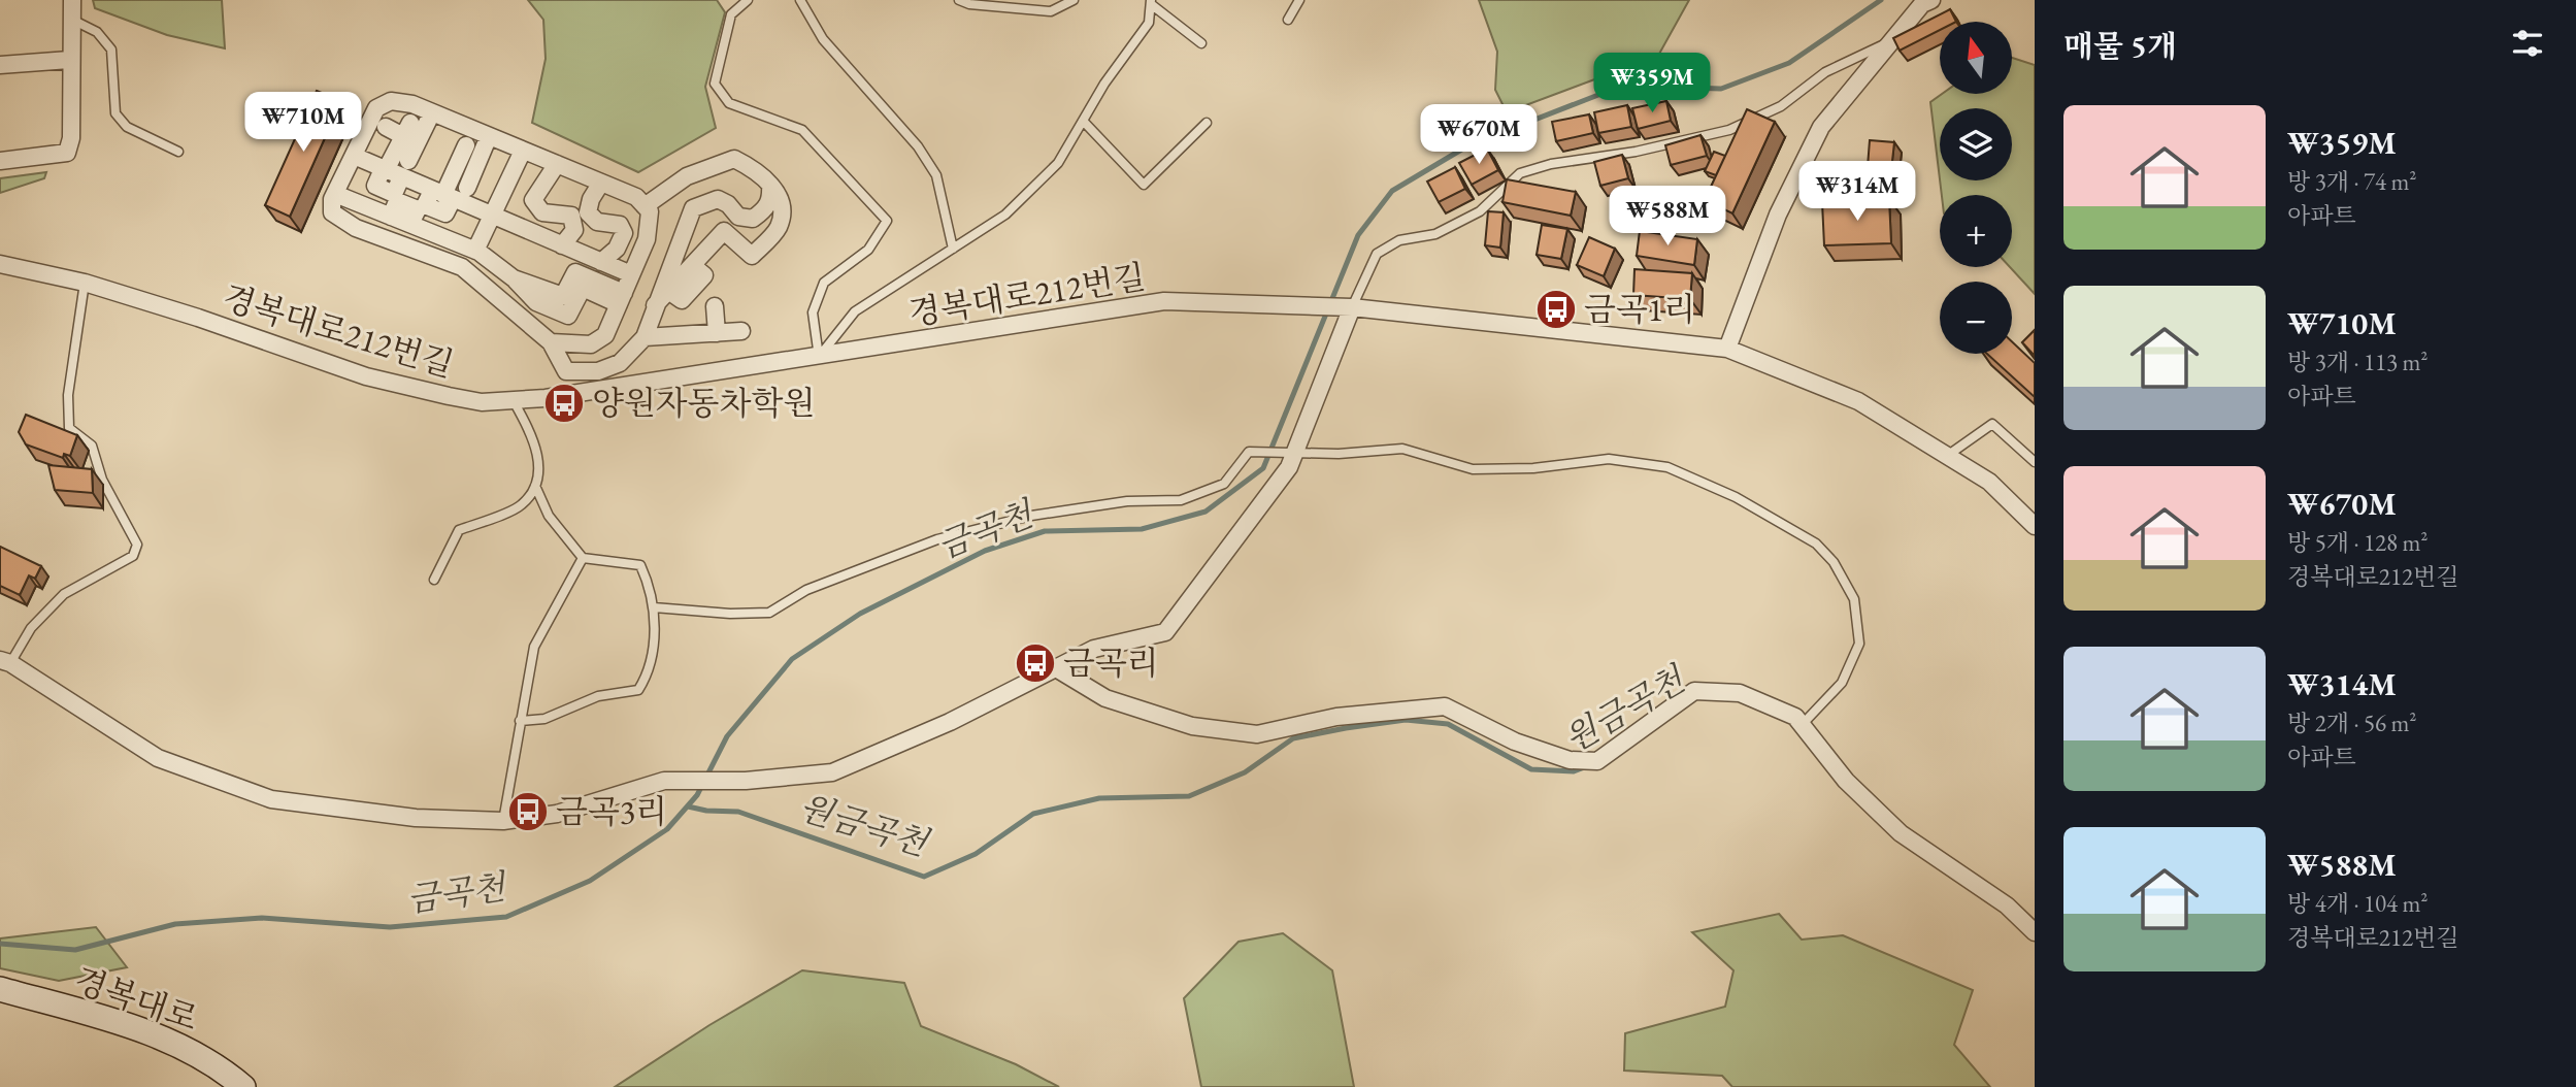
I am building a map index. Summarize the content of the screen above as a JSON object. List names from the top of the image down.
{
  "streets": {
    "street": ["경복대로212번길", "경복대로"]
  },
  "water": ["금곡천", "원금곡천"],
  "places": {
    "bus stop": [
      "금곡1리",
      "양원자동차학원",
      "금곡리",
      "금곡3리"
    ]
  },
  "north": "top",
  "page": {
    "heading": "매물 5개",
    "map_buttons": ["+", "−"],
    "price": [
      "₩359M",
      "₩710M",
      "₩670M",
      "₩314M",
      "₩588M"
    ],
    "list": [
      {
        "name": "₩359M",
        "note": "방 3개 · 74 m² · 아파트"
      },
      {
        "name": "₩710M",
        "note": "방 3개 · 113 m² · 아파트"
      },
      {
        "name": "₩670M",
        "note": "방 5개 · 128 m² · 경복대로212번길"
      },
      {
        "name": "₩314M",
        "note": "방 2개 · 56 m² · 아파트"
      },
      {
        "name": "₩588M",
        "note": "방 4개 · 104 m² · 경복대로212번길"
      }
    ]
  }
}
